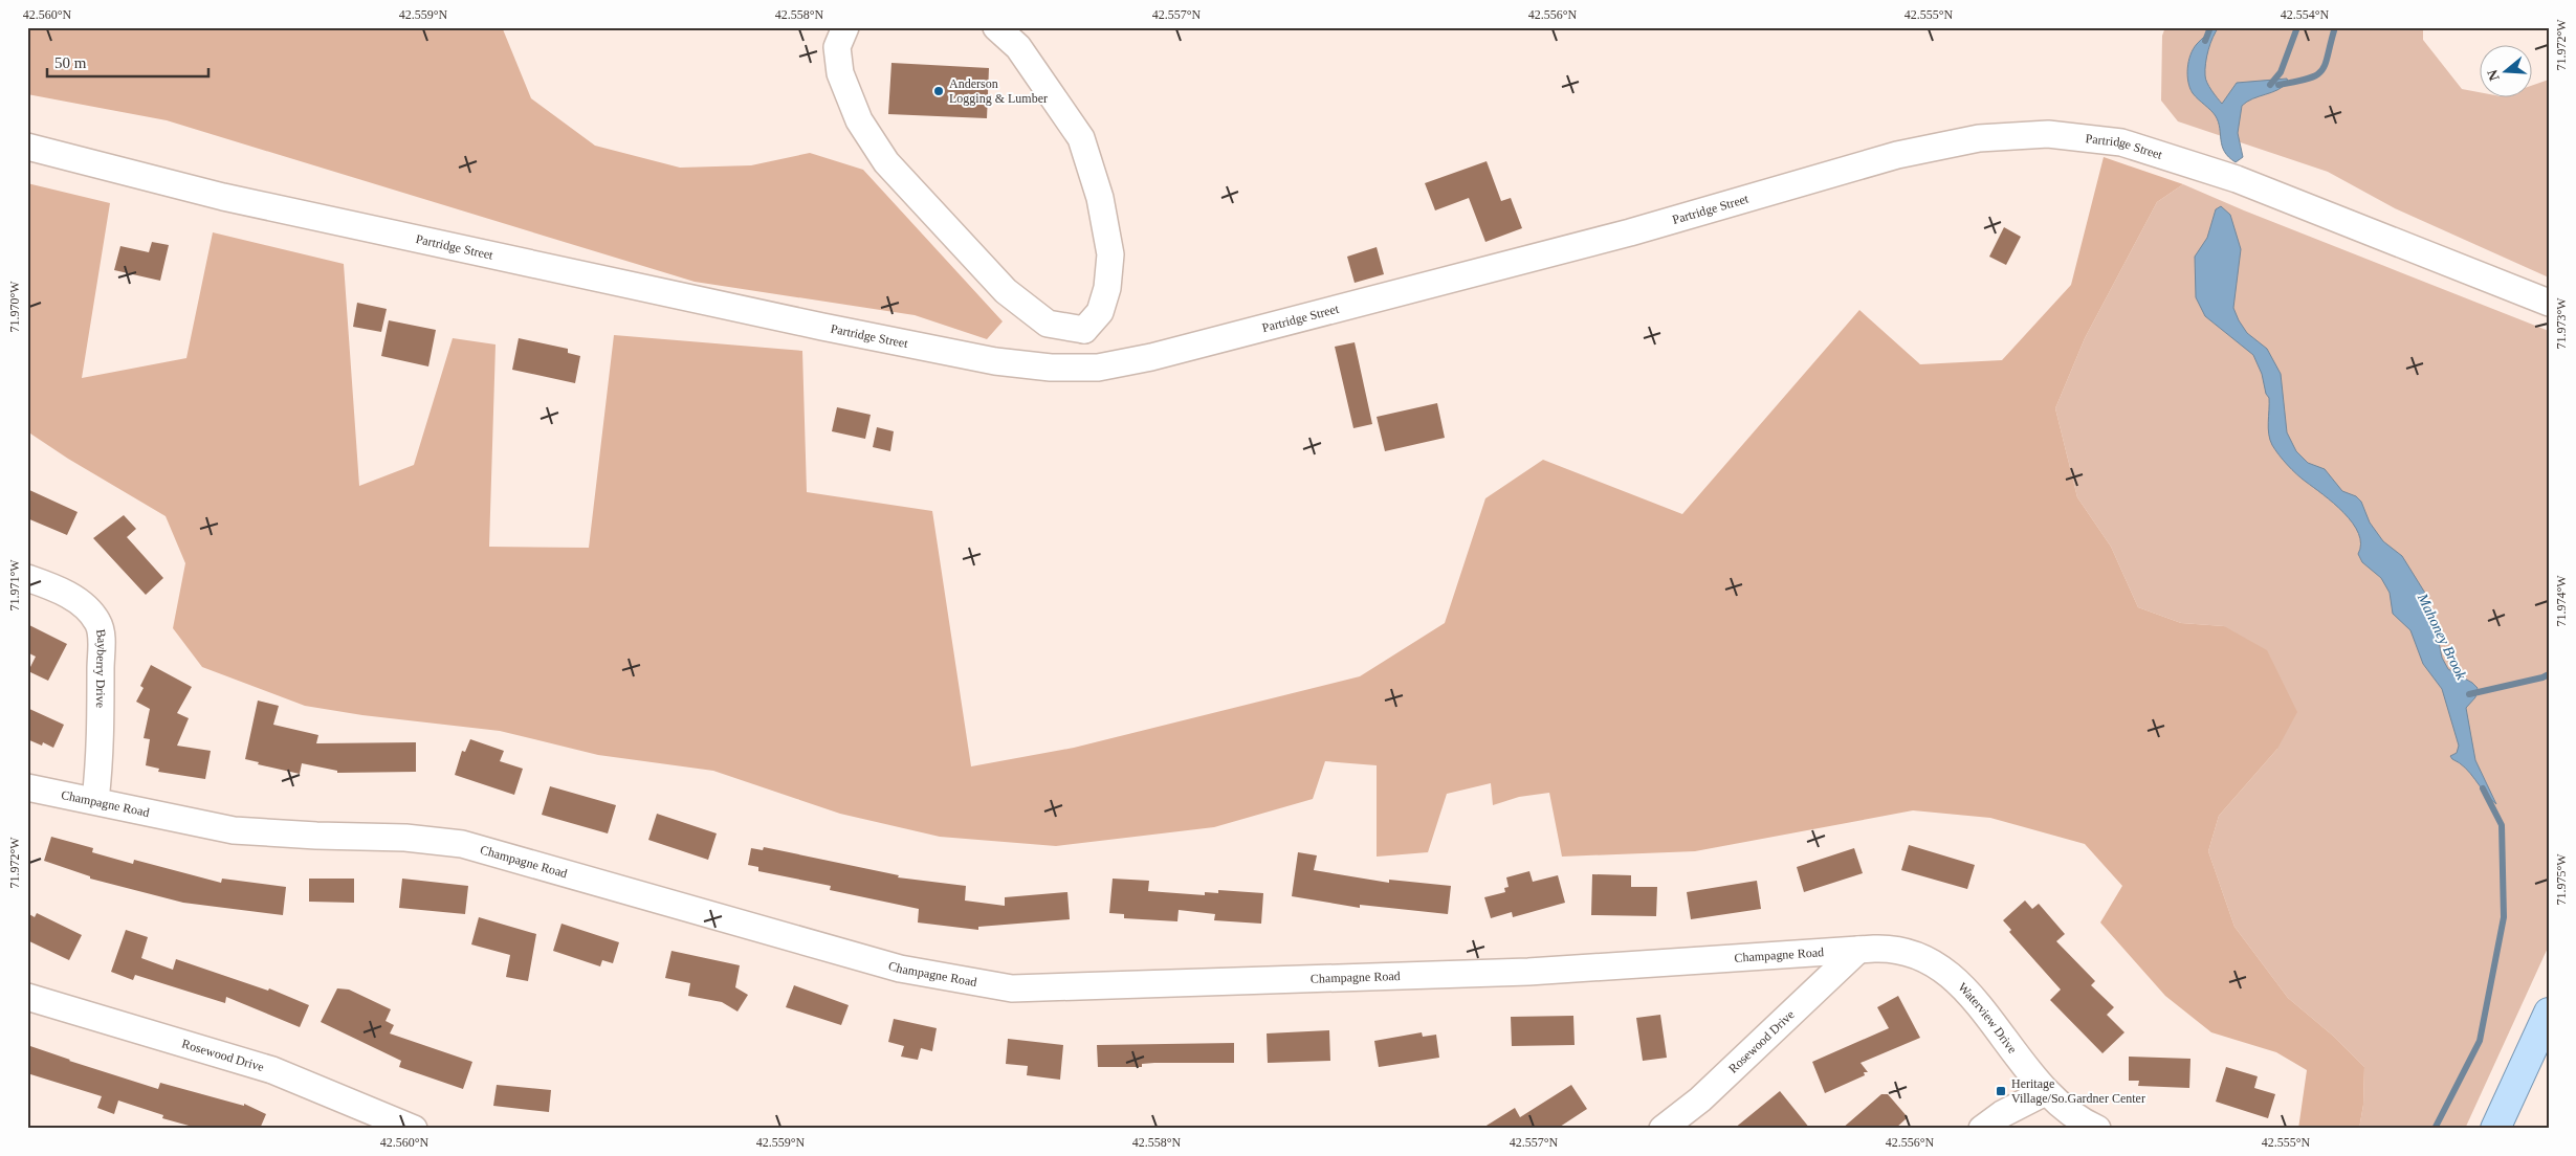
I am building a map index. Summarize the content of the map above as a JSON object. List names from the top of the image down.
{
  "streets": {
    "street": [
      "Partridge Street",
      "Bayberry Drive",
      "Champagne Road",
      "Waterview Drive",
      "Rosewood Drive"
    ]
  },
  "crossings": [
    ["Bayberry Drive", "Champagne Road"],
    ["Champagne Road", "Waterview Drive"],
    ["Champagne Road", "Rosewood Drive"],
    ["Waterview Drive", "Rosewood Drive"]
  ],
  "water": ["Mahoney Brook"],
  "places": {
    "other": ["Anderson Logging & Lumber"],
    "transit": ["Heritage Village/So.Gardner Center"]
  },
  "scale_bar": "50 m",
  "north": "left",
  "coordinates": [
    "42.560°N",
    "42.559°N",
    "42.558°N",
    "42.557°N",
    "42.556°N",
    "42.555°N",
    "42.554°N",
    "71.972°W",
    "71.970°W",
    "71.973°W",
    "71.971°W",
    "71.974°W",
    "71.975°W"
  ]
}
